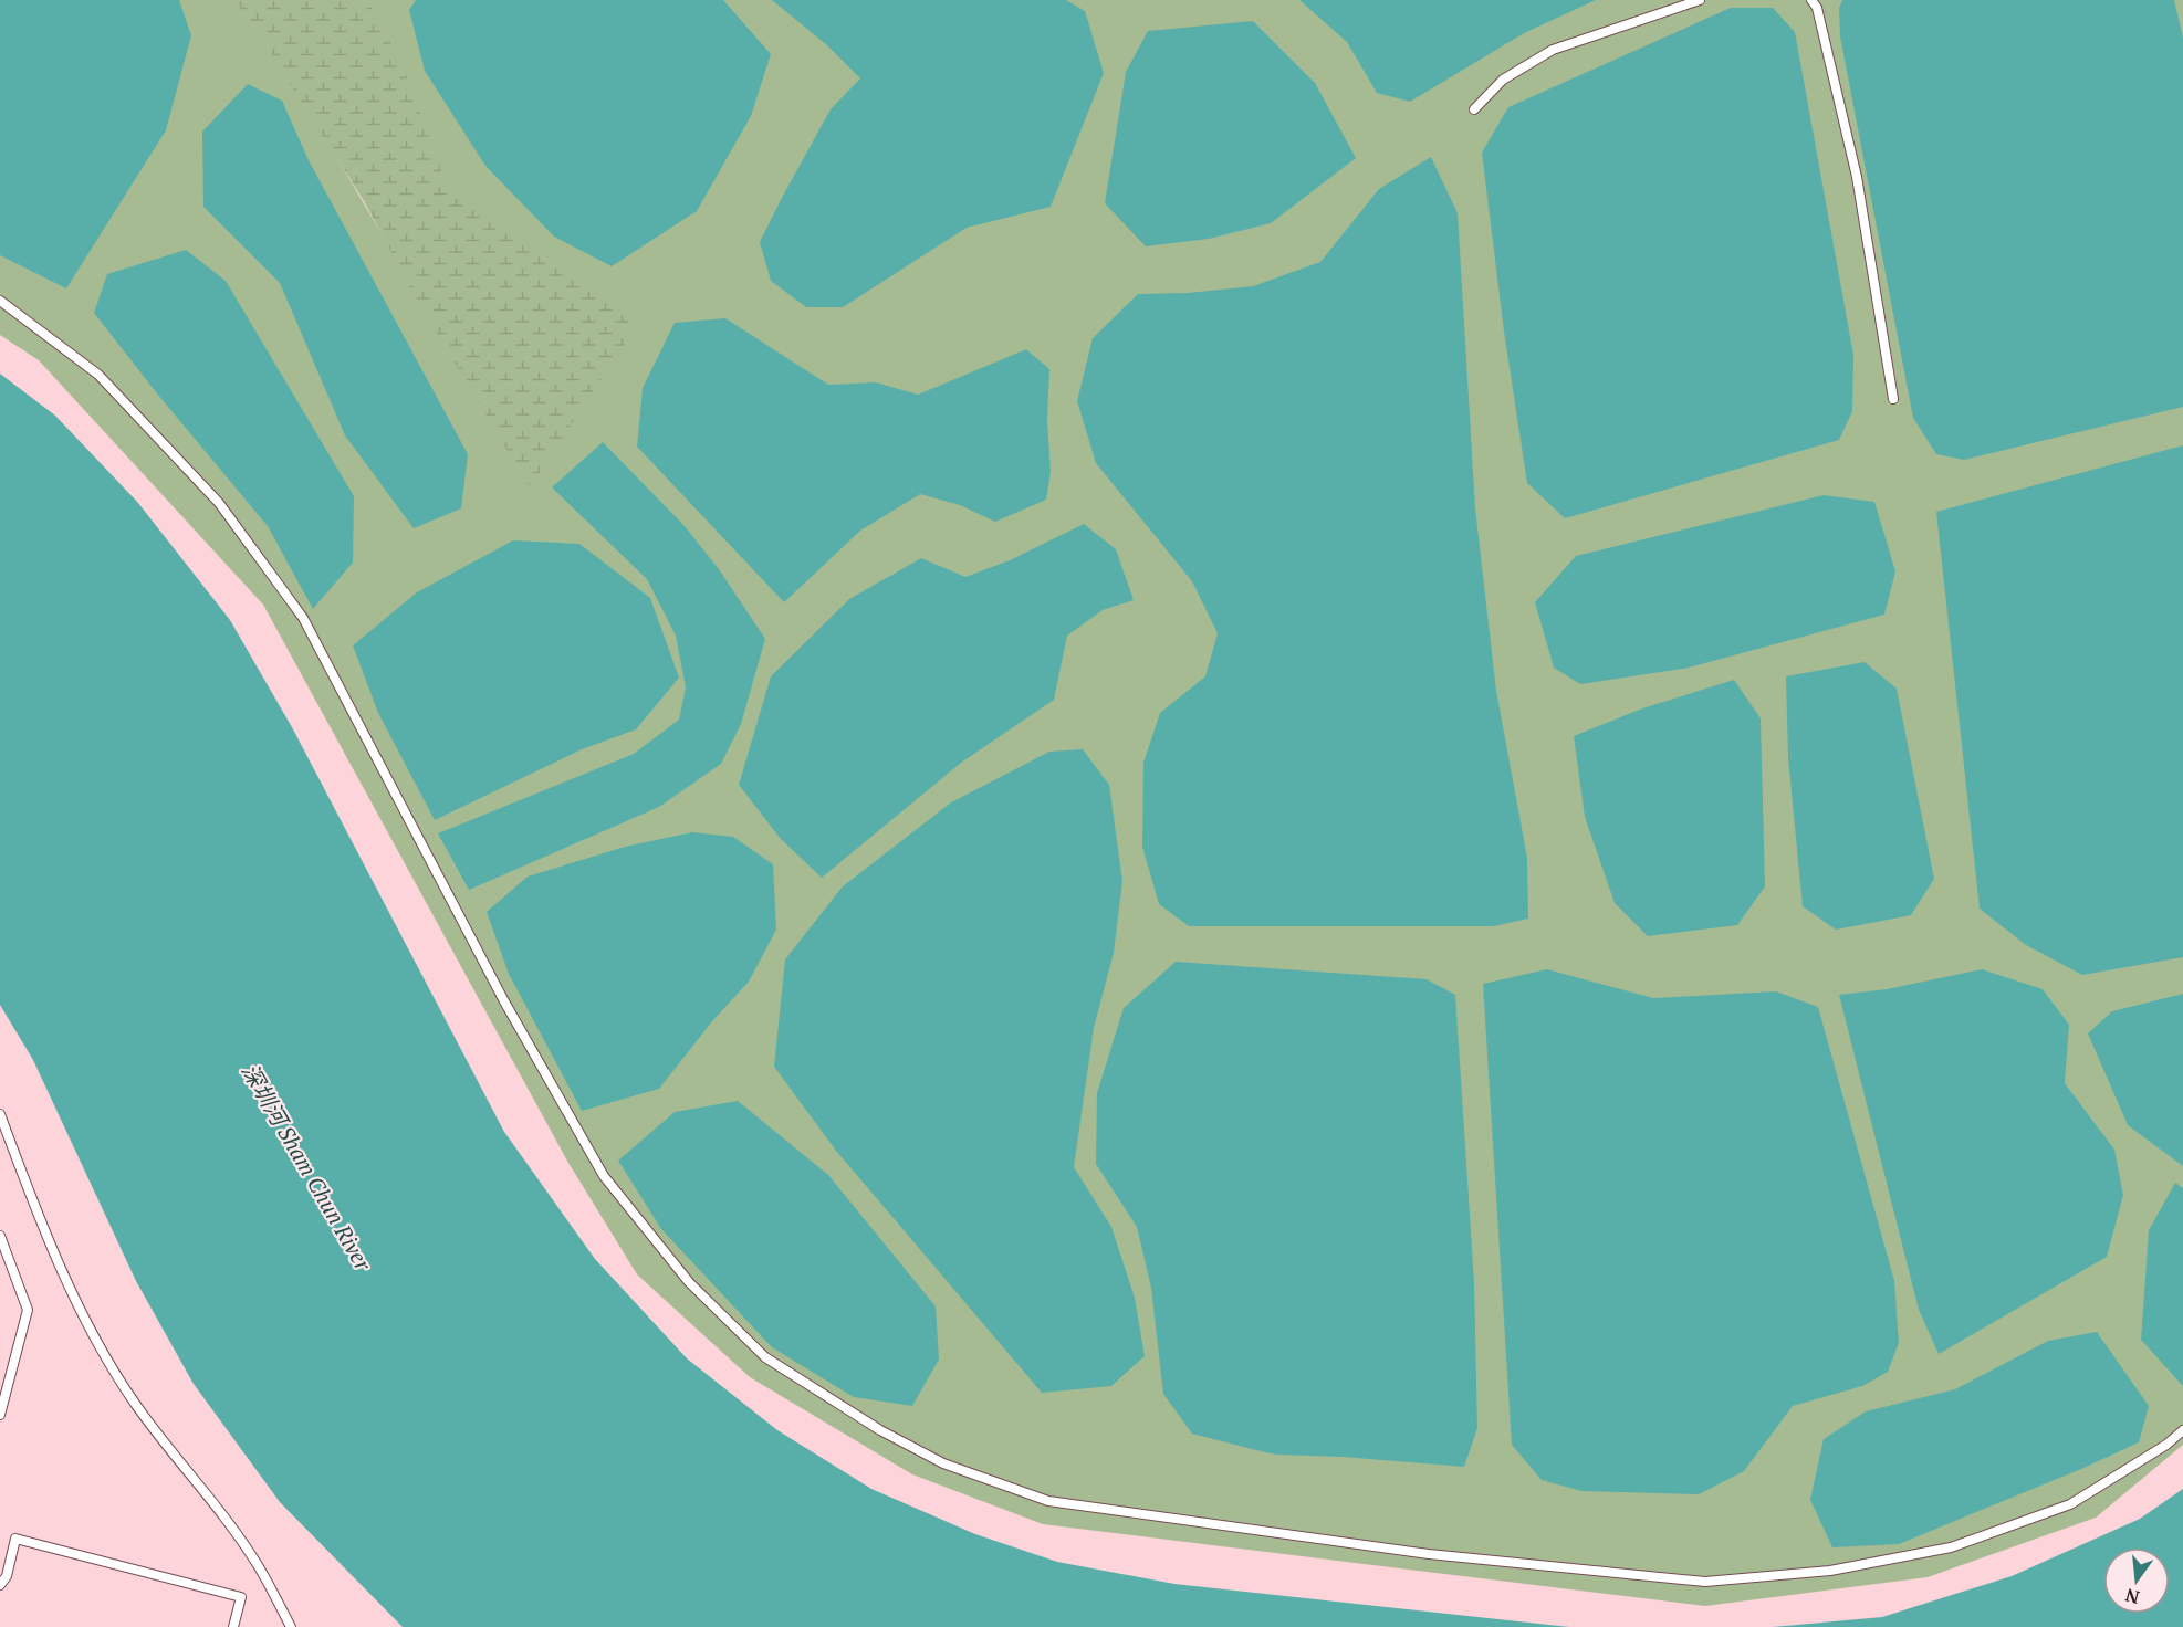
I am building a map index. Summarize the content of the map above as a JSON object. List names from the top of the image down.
{
  "water": ["深圳河 Sham Chun River"],
  "north": "bottom"
}
